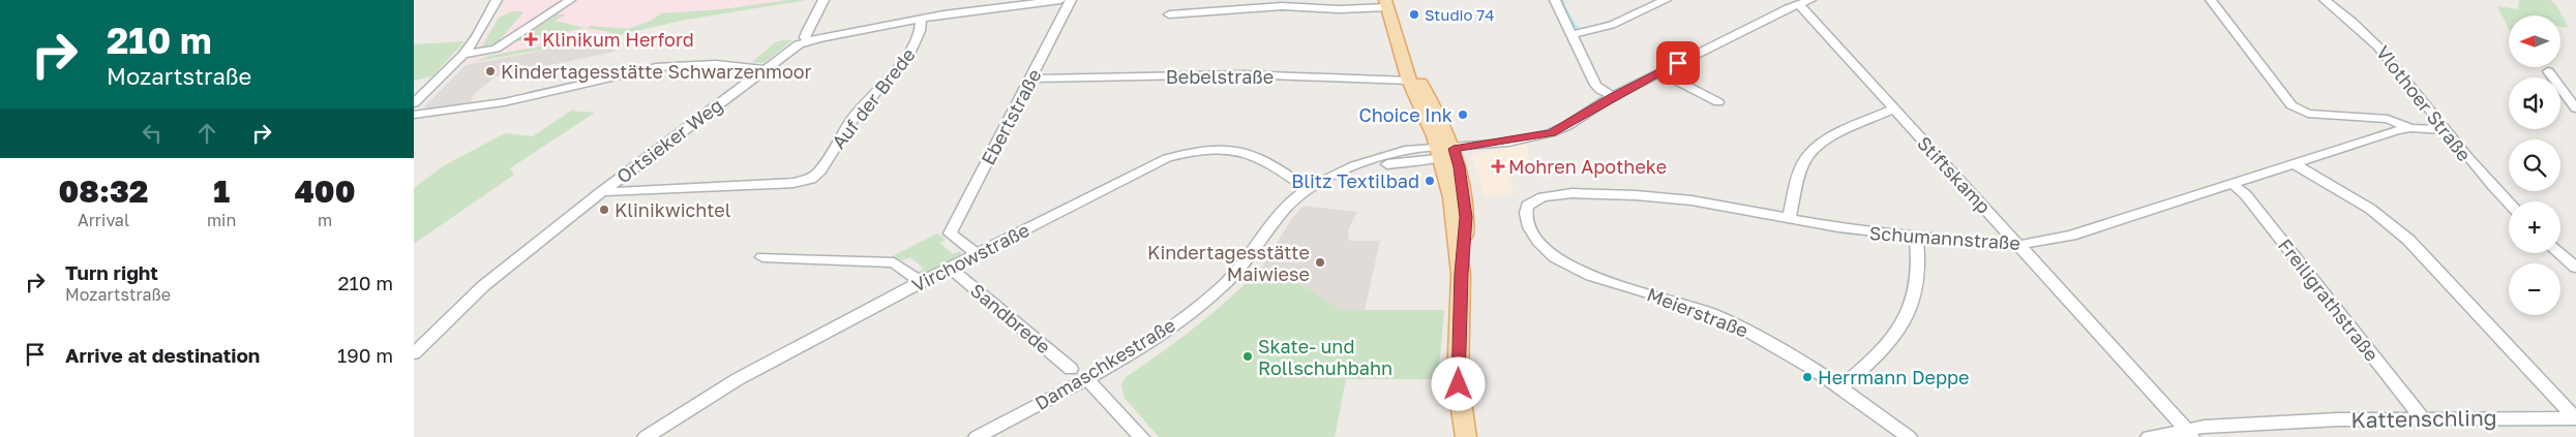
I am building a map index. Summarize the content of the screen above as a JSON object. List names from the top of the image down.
{
  "streets": {
    "street": [
      "Bebelstraße",
      "Auf der Brede",
      "Vlothoer Straße",
      "Ebertstraße",
      "Ortsieker Weg",
      "Stiftskamp",
      "Schumannstraße",
      "Virchowstraße",
      "Freiligrathstraße",
      "Meierstraße",
      "Sandbrede",
      "Damaschkestraße",
      "Kattenschling"
    ]
  },
  "crossings": [
    ["Bebelstraße", "Ebertstraße"],
    ["Auf der Brede", "Ortsieker Weg"],
    ["Vlothoer Straße", "Schumannstraße"],
    ["Ebertstraße", "Virchowstraße"],
    ["Stiftskamp", "Schumannstraße"],
    ["Stiftskamp", "Damaschkestraße"],
    ["Stiftskamp", "Kattenschling"],
    ["Schumannstraße", "Freiligrathstraße"],
    ["Schumannstraße", "Meierstraße"],
    ["Virchowstraße", "Sandbrede"],
    ["Virchowstraße", "Damaschkestraße"],
    ["Freiligrathstraße", "Kattenschling"]
  ],
  "places": {
    "other": [
      "Studio 74",
      "Kindertagesstätte Schwarzenmoor",
      "Choice Ink",
      "Blitz Textilbad",
      "Klinikwichtel",
      "Kindertagesstätte Maiwiese",
      "Skate- und Rollschuhbahn",
      "Herrmann Deppe"
    ],
    "health": ["Klinikum Herford", "Mohren Apotheke"]
  },
  "north": "left",
  "page": {
    "turn": ["210 m", "Mozartstraße"],
    "map_buttons": ["+", "−"],
    "eta": [
      "08:32",
      "Arrival",
      "1",
      "min",
      "400",
      "m"
    ],
    "list": [
      {
        "name": "Turn right",
        "note": "Mozartstraße",
        "value": "210 m"
      },
      {
        "name": "Arrive at destination",
        "value": "190 m"
      }
    ]
  }
}
